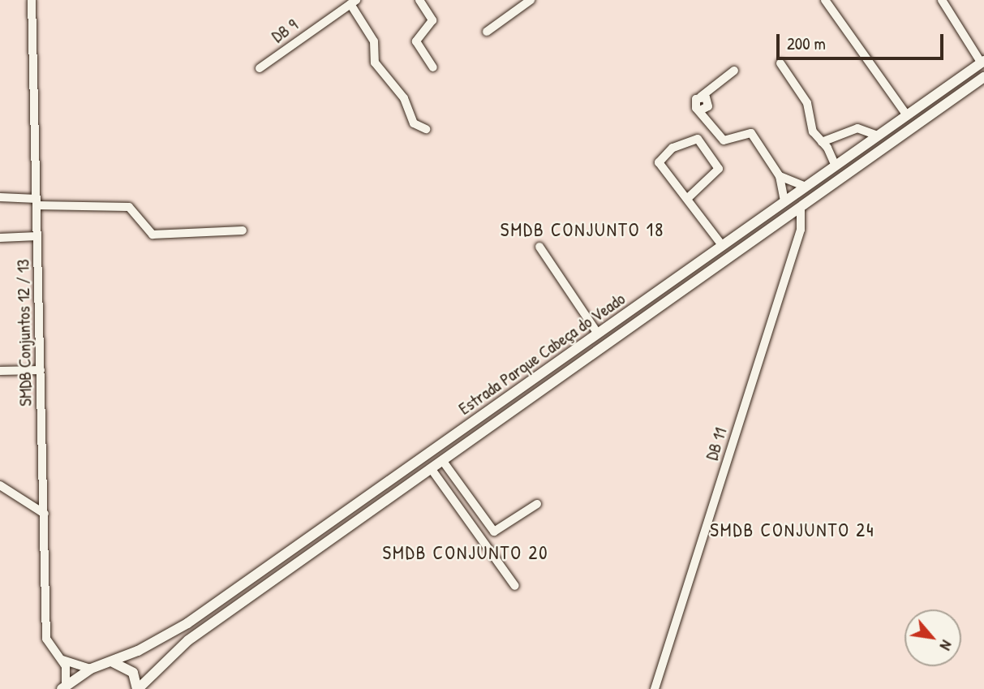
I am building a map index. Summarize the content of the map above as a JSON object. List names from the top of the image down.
{
  "streets": {
    "main road": ["Estrada Parque Cabeça do Veado"],
    "street": ["DB 9", "SMDB Conjuntos 12 / 13", "DB 11"]
  },
  "crossings": [
    ["SMDB Conjuntos 12 / 13", "Estrada Parque Cabeça do Veado"],
    ["Estrada Parque Cabeça do Veado", "DB 11"]
  ],
  "districts": ["SMDB CONJUNTO 18", "SMDB CONJUNTO 24", "SMDB CONJUNTO 20"],
  "scale_bar": "200 m",
  "north": "bottom right"
}
